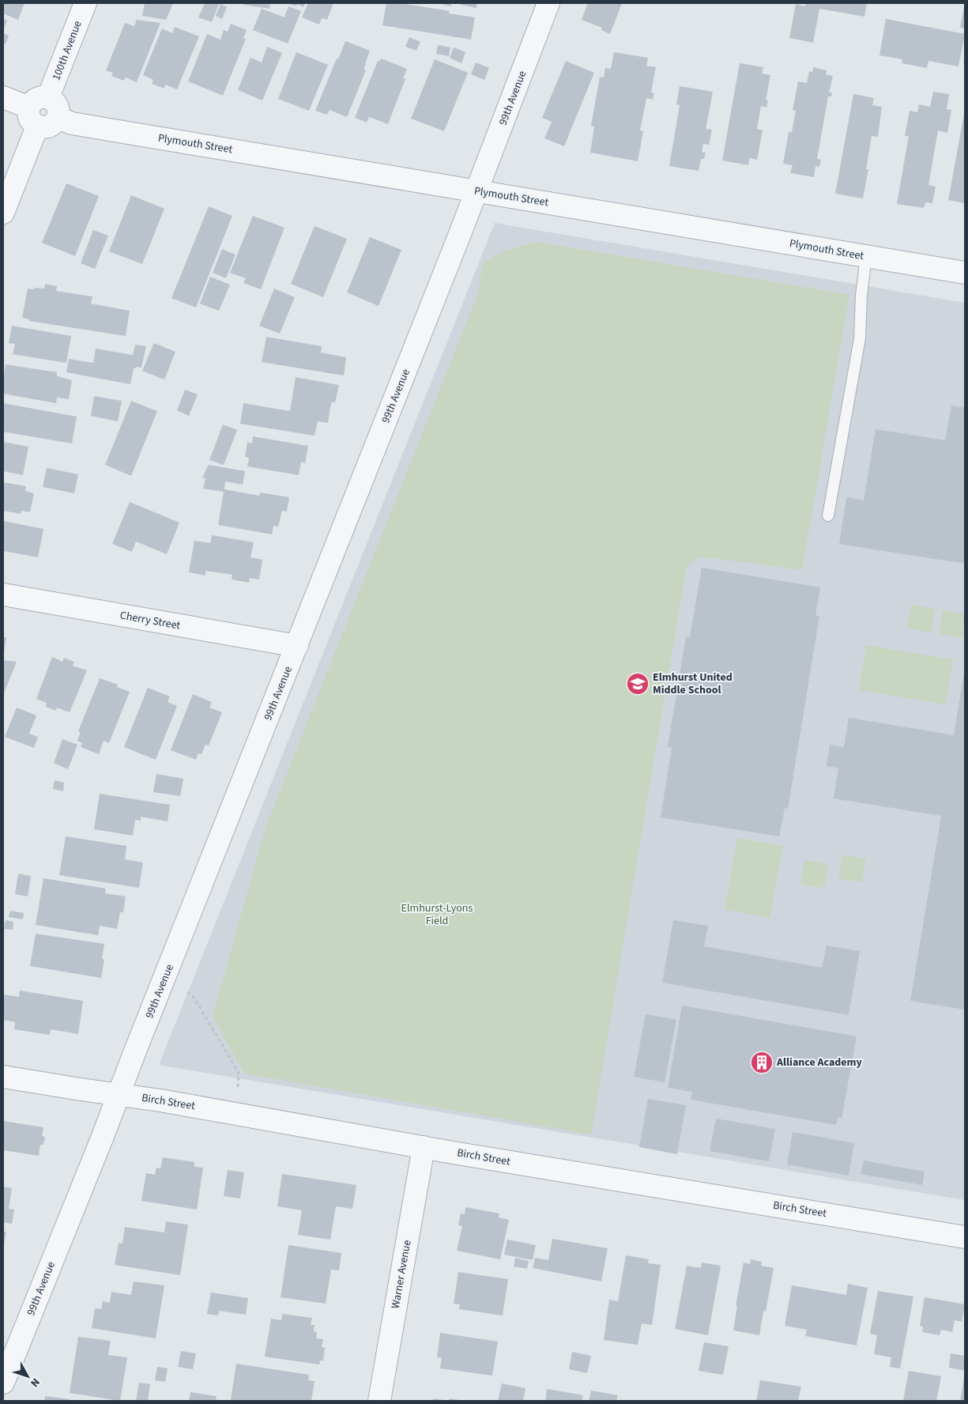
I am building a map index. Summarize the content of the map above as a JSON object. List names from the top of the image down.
{
  "streets": {
    "street": [
      "100th Avenue",
      "99th Avenue",
      "Plymouth Street",
      "Cherry Street",
      "Birch Street",
      "Warner Avenue"
    ]
  },
  "crossings": [
    ["100th Avenue", "Plymouth Street"],
    ["99th Avenue", "Plymouth Street"],
    ["99th Avenue", "Cherry Street"],
    ["99th Avenue", "Birch Street"],
    ["Birch Street", "Warner Avenue"]
  ],
  "parks": ["Elmhurst-Lyons Field"],
  "places": {
    "school or university": ["Elmhurst United Middle School"],
    "building": ["Alliance Academy"]
  },
  "north": "bottom right"
}
